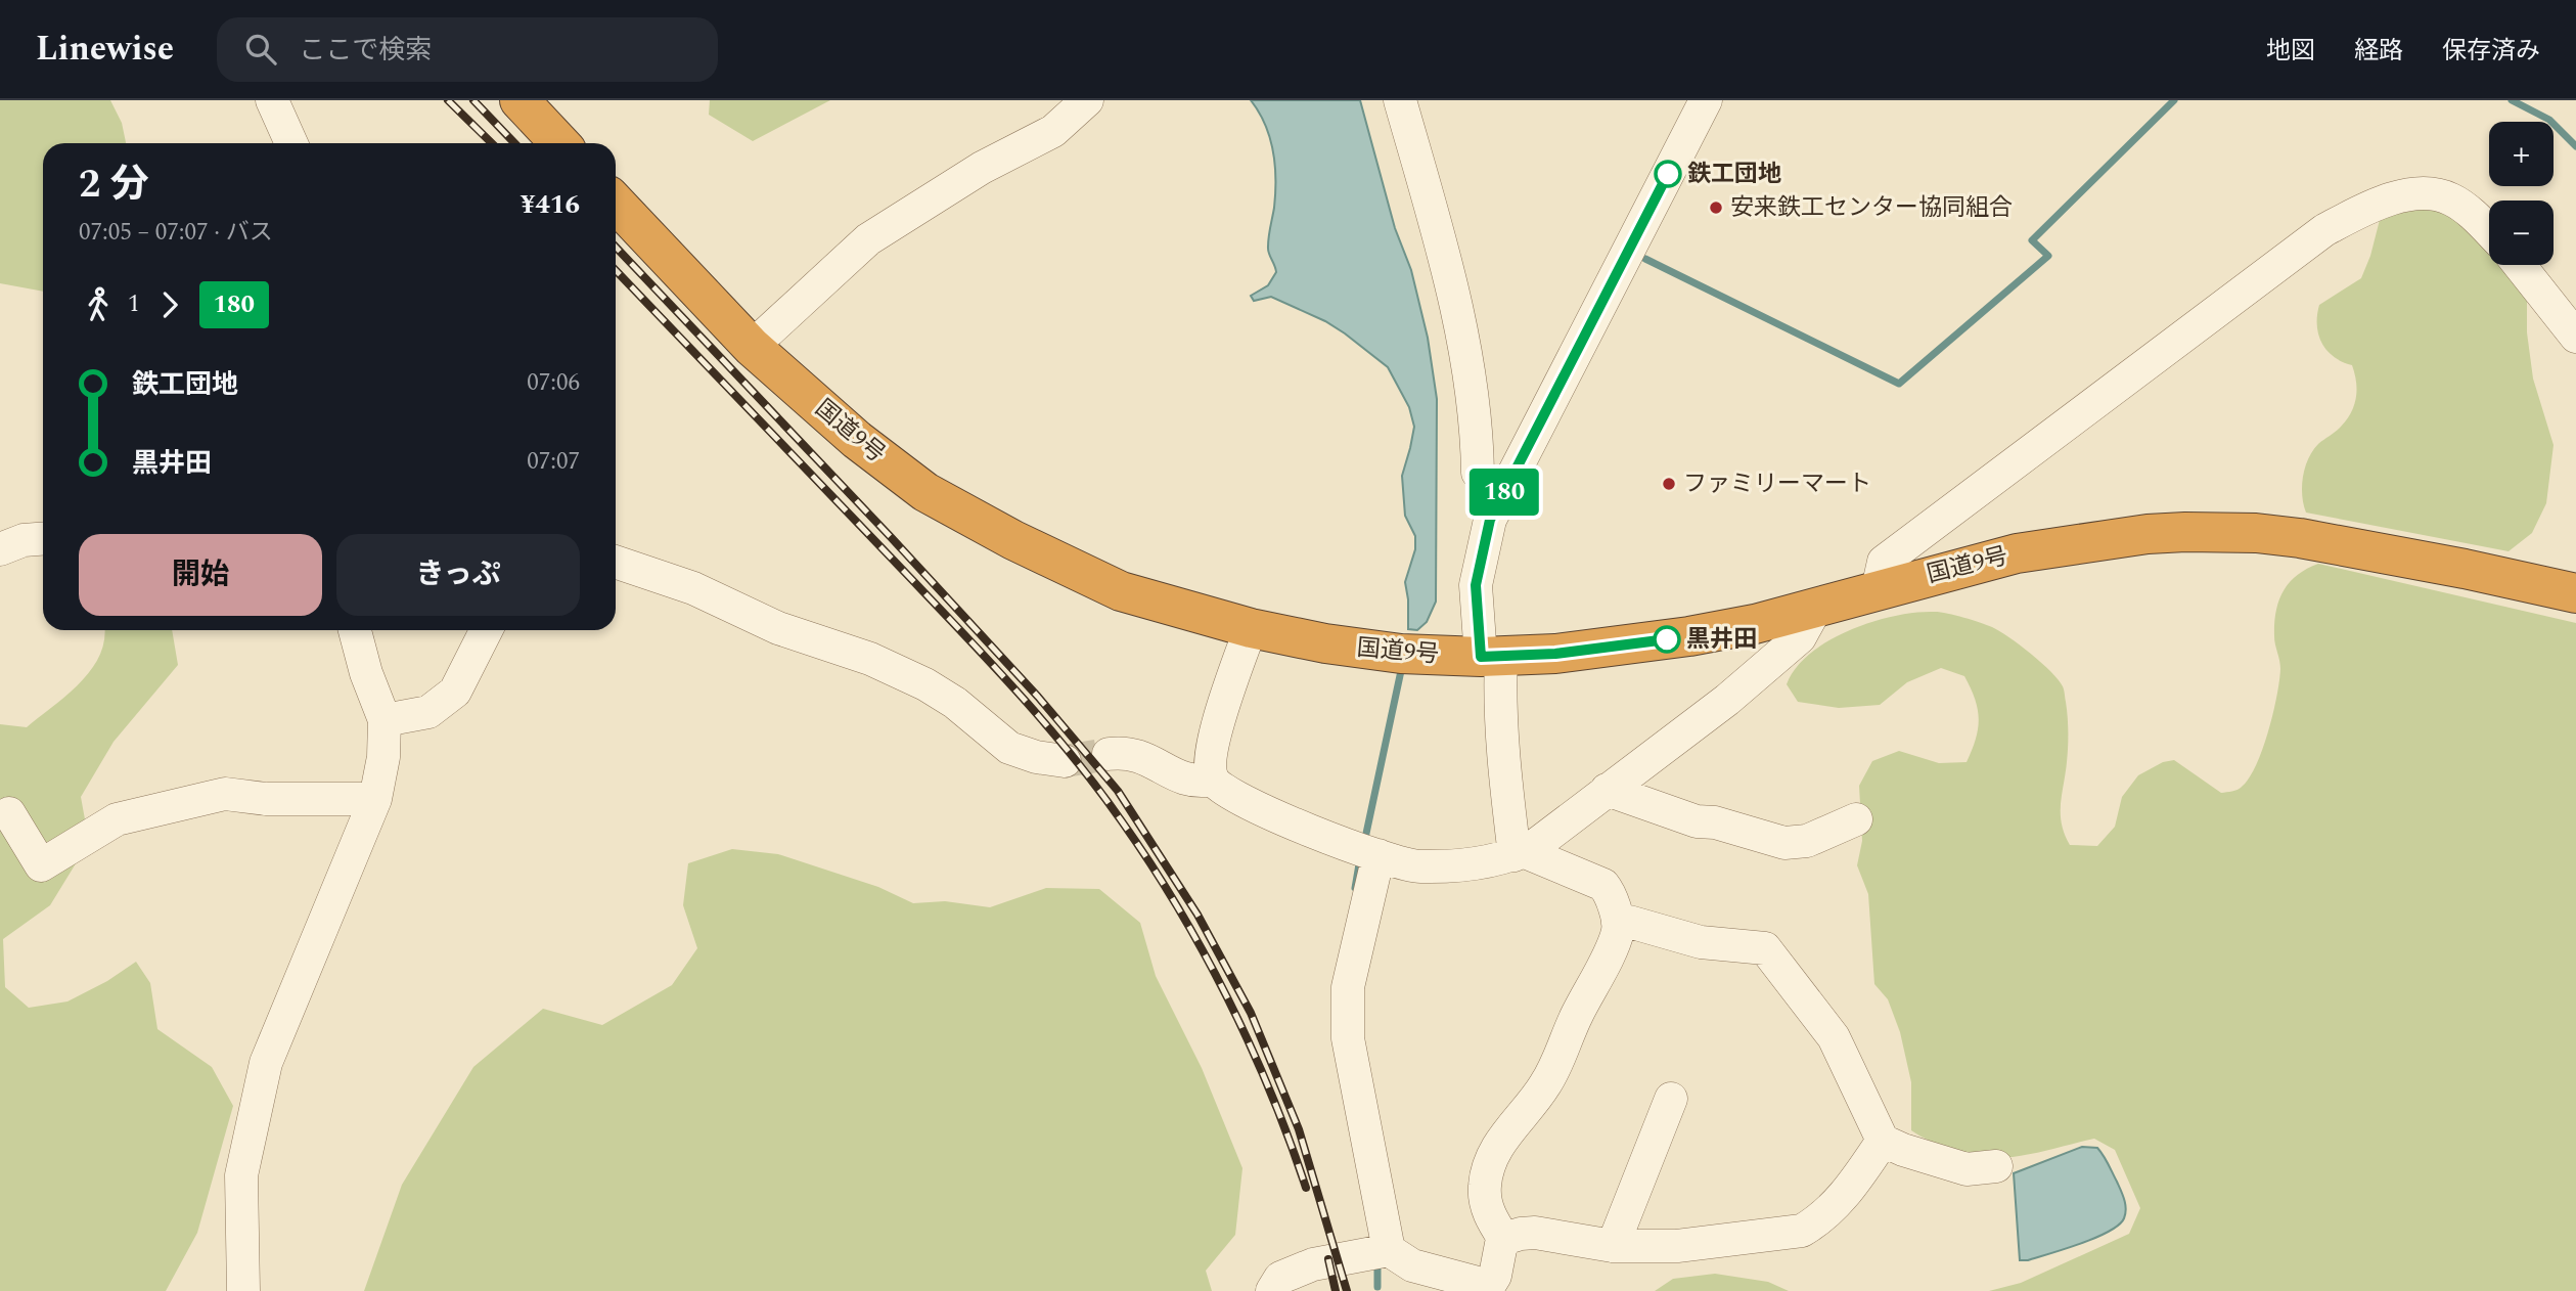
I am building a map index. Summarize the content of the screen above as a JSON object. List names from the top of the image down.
{
  "streets": {
    "highway": ["国道9号"]
  },
  "places": [
    "鉄工団地",
    "安来鉄工センター協同組合",
    "ファミリーマート",
    "黒井田"
  ],
  "lines": ["bus line 180"],
  "page": {
    "header": "Linewise",
    "search": "ここで検索",
    "nav": ["地図", "経路", "保存済み"],
    "on_map": "180",
    "map_buttons": ["+", "−"],
    "heading": ["2 分", "07:05 – 07:07 · バス", "¥416"],
    "legs": ["1", "180"],
    "list": [
      {
        "name": "鉄工団地",
        "value": "07:06"
      },
      {
        "name": "黒井田",
        "value": "07:07"
      }
    ],
    "buttons": ["開始", "きっぷ"]
  }
}
